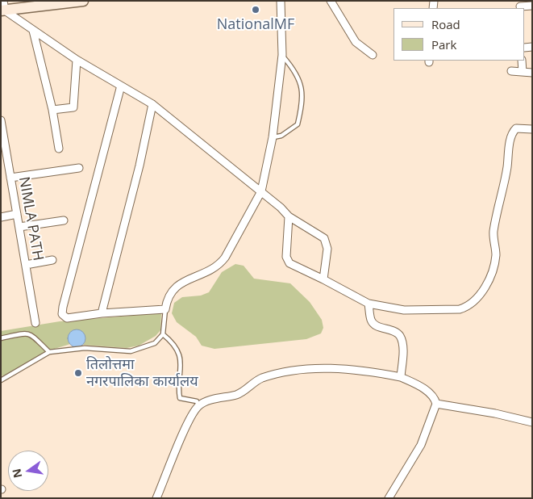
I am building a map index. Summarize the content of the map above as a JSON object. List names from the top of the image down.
{
  "streets": {
    "street": ["NIMLA PATH"]
  },
  "places": ["NationalMF", "तिलोत्तमा नगरपालिका कार्यालय"],
  "legend": ["Road", "Park"],
  "north": "left"
}
